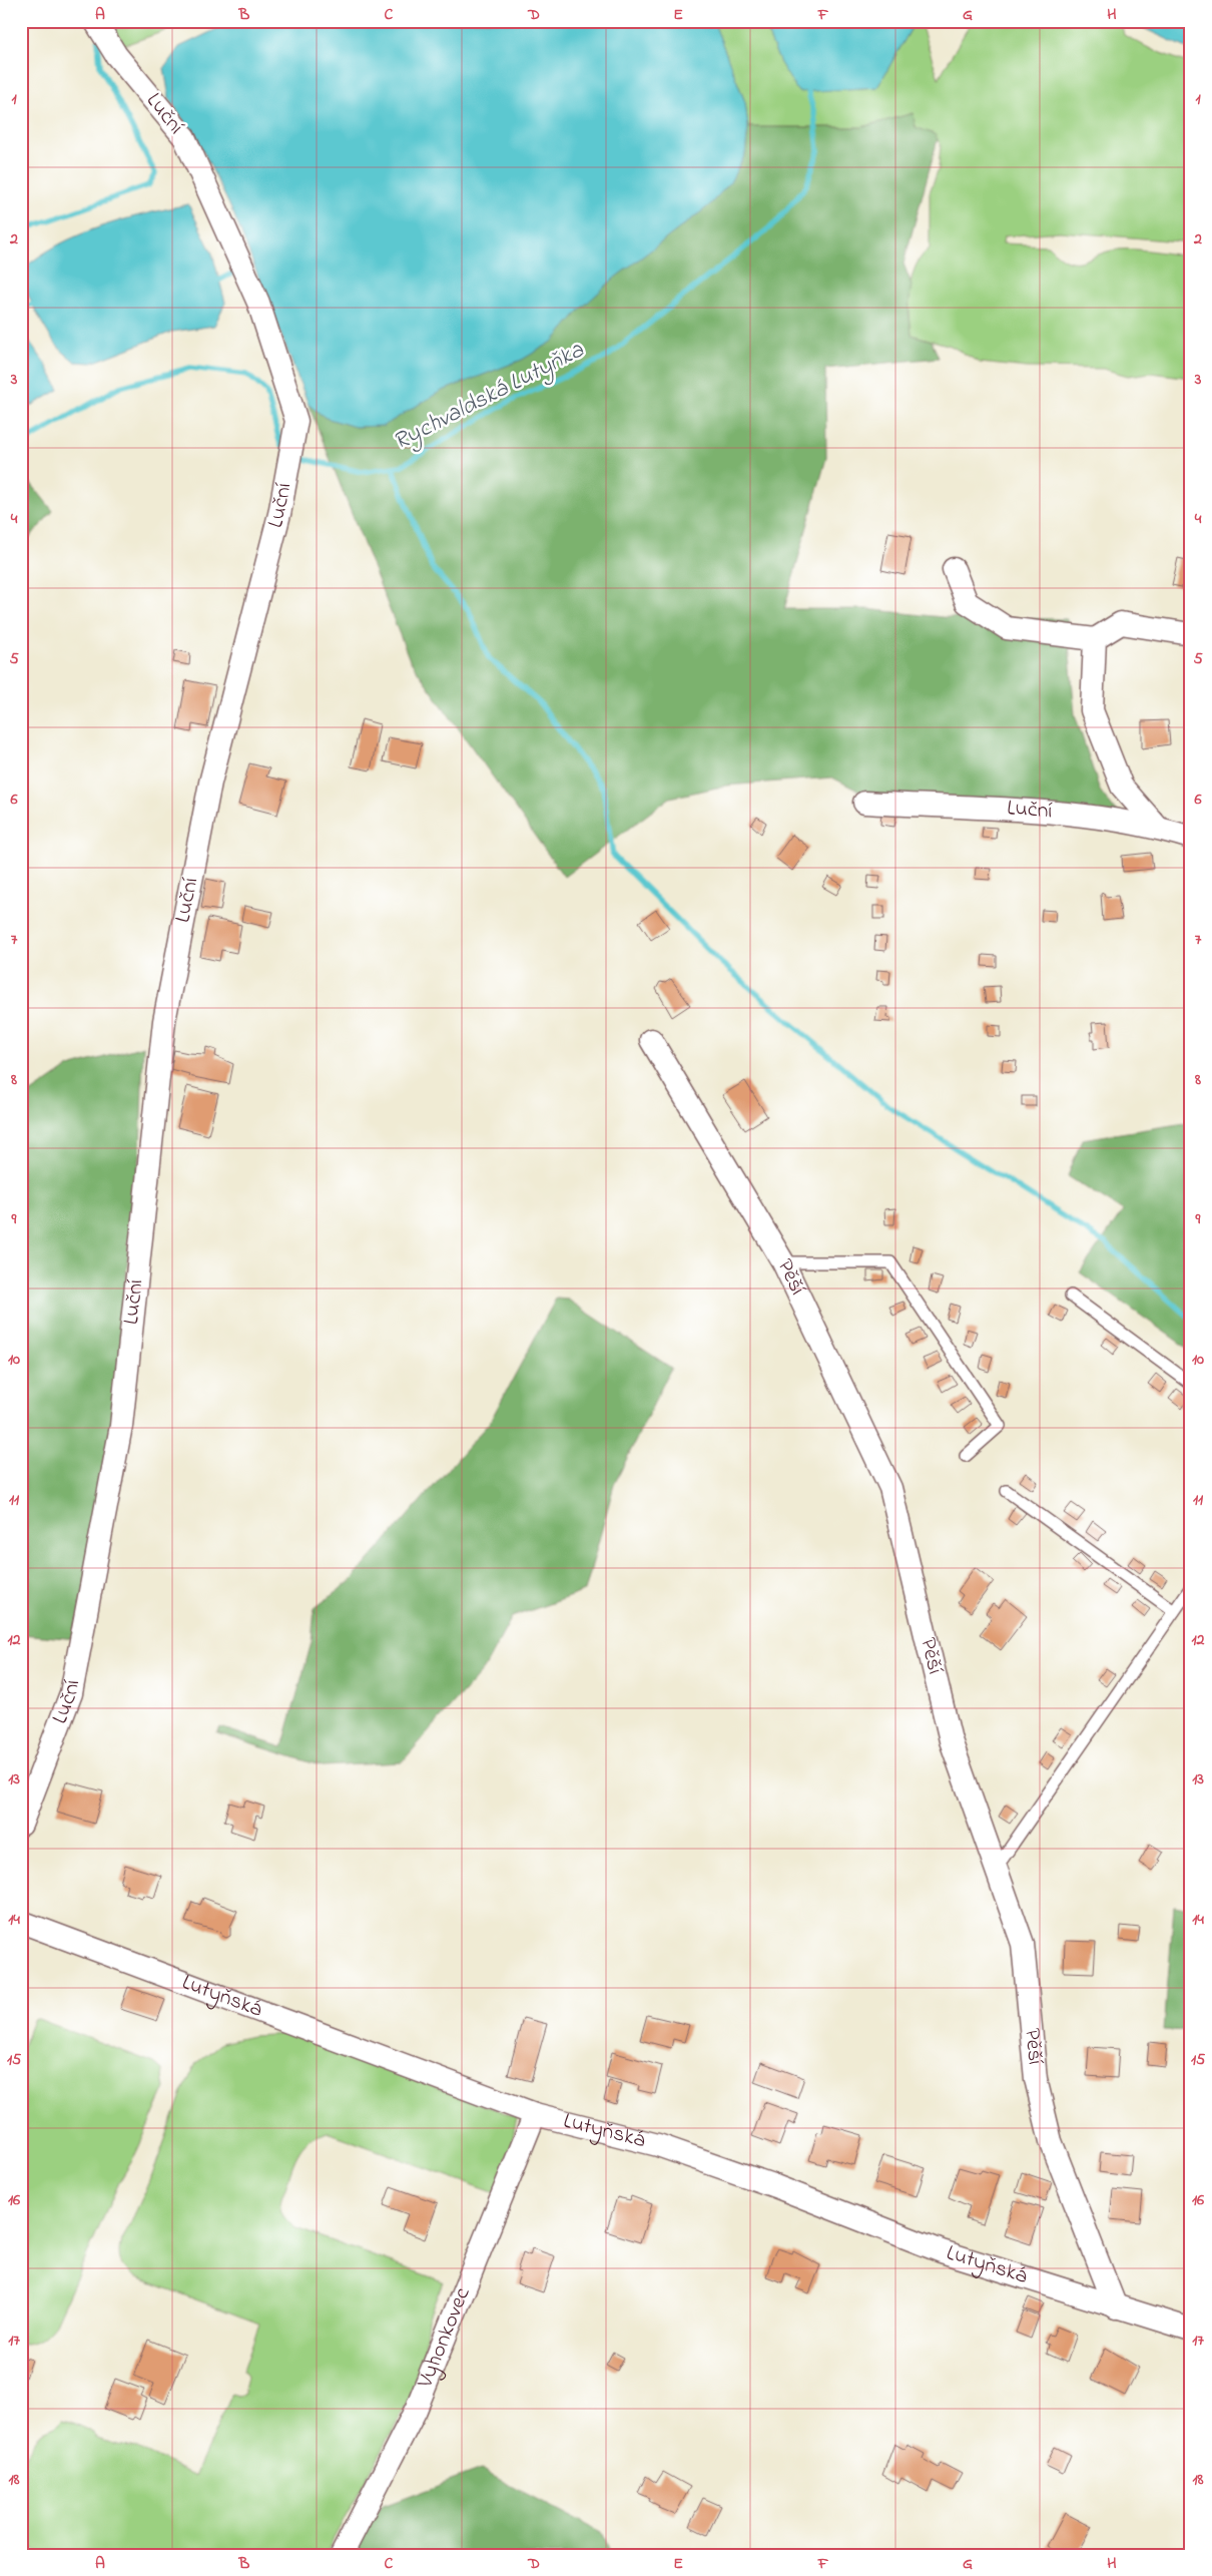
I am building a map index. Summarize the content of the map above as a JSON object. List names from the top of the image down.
{
  "streets": {
    "street": [
      "Luční",
      "Pěší",
      "Lutyňská",
      "Vyhonkovec"
    ]
  },
  "crossings": [
    ["Pěší", "Lutyňská"],
    ["Lutyňská", "Vyhonkovec"]
  ],
  "water": ["Rychvaldská Lutyňka"],
  "grid": {
    "columns": [
      "A",
      "B",
      "C",
      "D",
      "E",
      "F",
      "G",
      "H"
    ],
    "rows": [
      "1",
      "2",
      "3",
      "4",
      "5",
      "6",
      "7",
      "8",
      "9",
      "10",
      "11",
      "12",
      "13",
      "14",
      "15",
      "16",
      "17",
      "18"
    ]
  }
}
